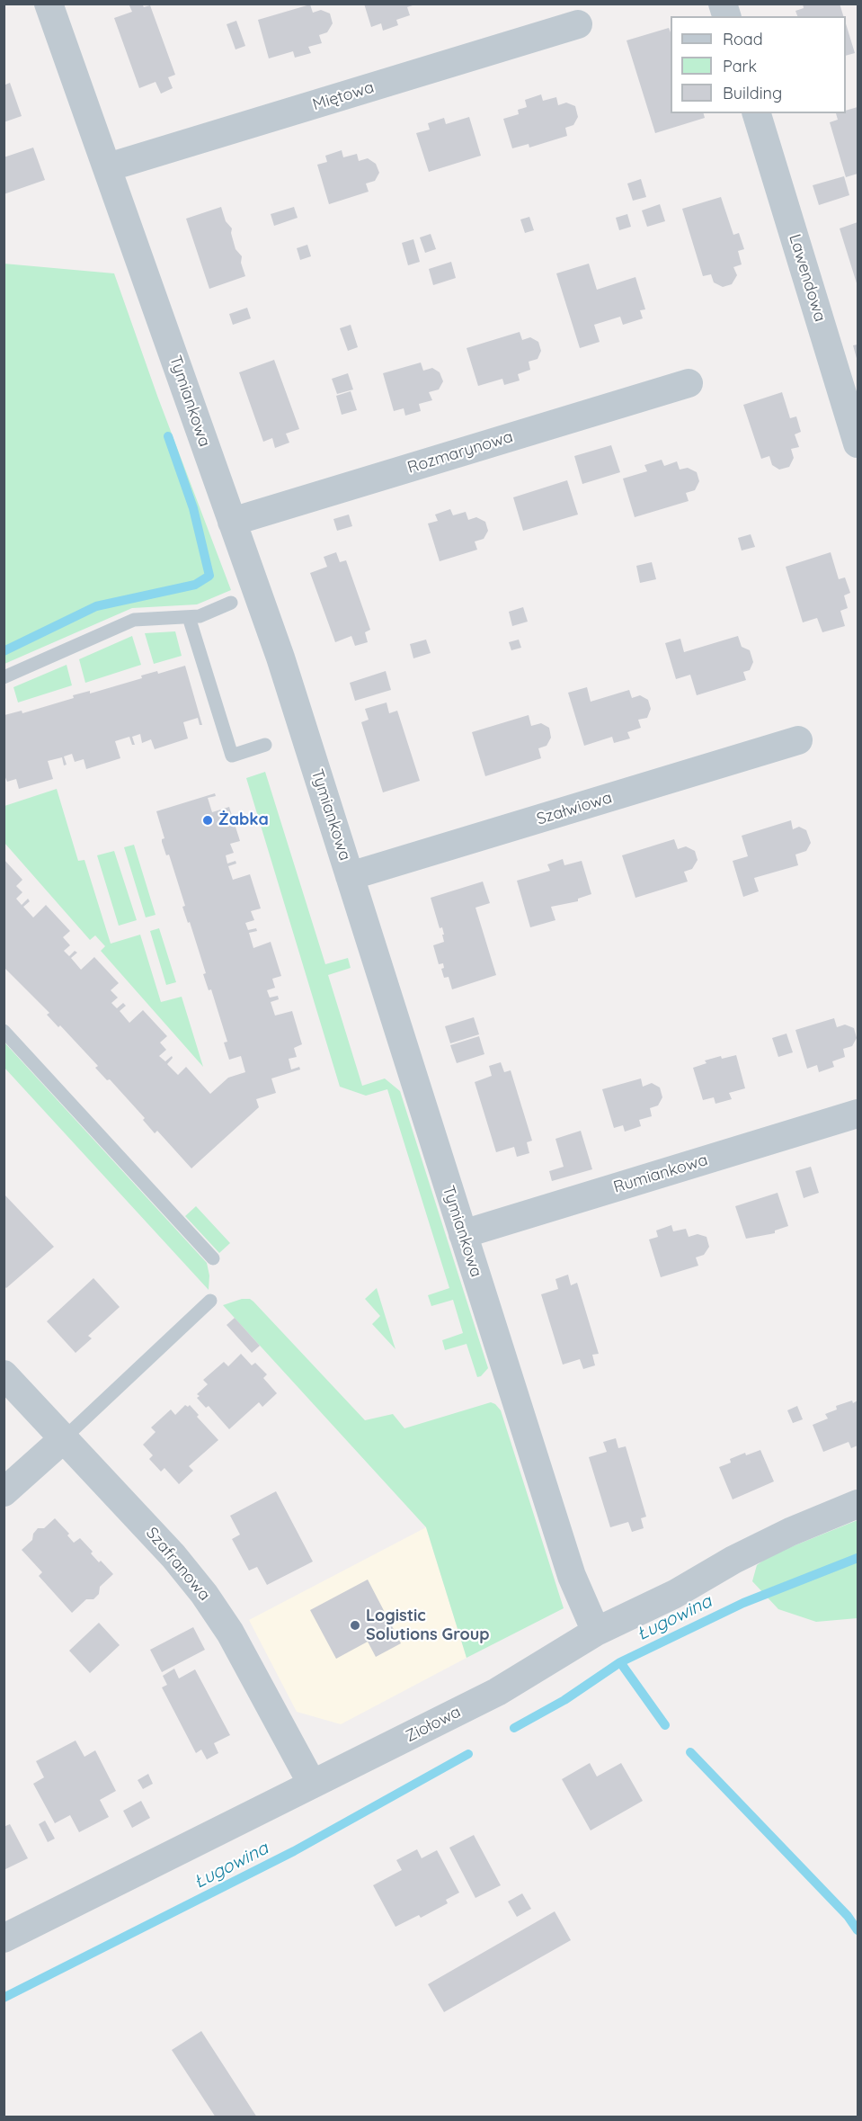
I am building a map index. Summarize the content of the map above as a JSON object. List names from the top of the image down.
{
  "streets": {
    "street": [
      "Miętowa",
      "Lawendowa",
      "Tymiankowa",
      "Rozmarynowa",
      "Szałwiowa",
      "Rumiankowa",
      "Szafranowa",
      "Ziołowa"
    ]
  },
  "crossings": [
    ["Miętowa", "Tymiankowa"],
    ["Tymiankowa", "Rozmarynowa"],
    ["Tymiankowa", "Szałwiowa"],
    ["Tymiankowa", "Rumiankowa"],
    ["Tymiankowa", "Ziołowa"],
    ["Szafranowa", "Ziołowa"]
  ],
  "water": ["Ługowina"],
  "places": ["Żabka", "Logistic Solutions Group"],
  "legend": ["Road", "Park", "Building"]
}
